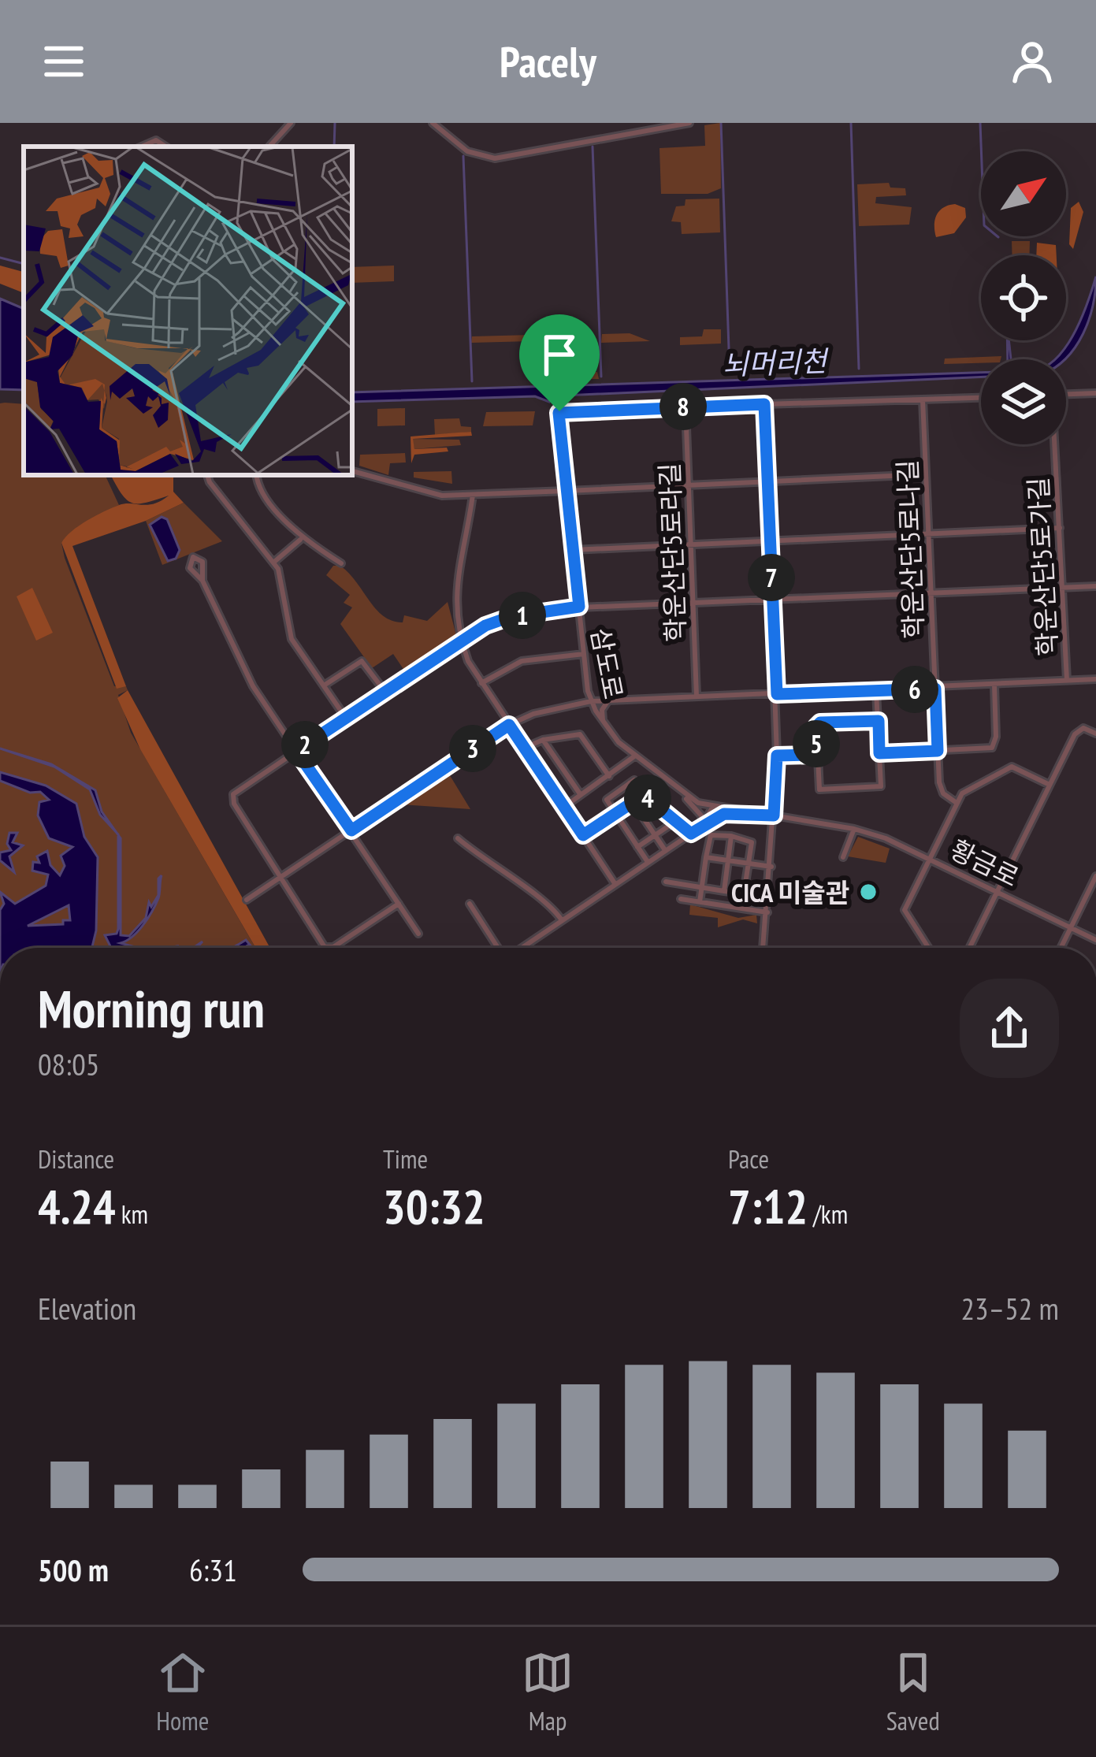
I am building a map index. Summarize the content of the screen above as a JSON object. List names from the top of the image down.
{
  "streets": {
    "street": [
      "학운산단5로나길",
      "학운산단5로라길",
      "학운산단5로가길",
      "삼도로",
      "황금로"
    ]
  },
  "crossings": [
    ["학운산단5로라길", "삼도로"],
    ["삼도로", "황금로"]
  ],
  "water": ["뇌머리천"],
  "places": ["CICA 미술관"],
  "north": "top right",
  "page": {
    "header": "Pacely",
    "pins": [
      "8",
      "7",
      "1",
      "6",
      "5",
      "2",
      "3",
      "4"
    ],
    "heading": ["Morning run", "08:05"],
    "stats": [
      ["Distance", "4.24 km"],
      ["Time", "30:32"],
      ["Pace", "7:12 /km"]
    ],
    "chart": ["Elevation", "23–52 m"],
    "list": [
      {
        "name": "500 m",
        "note": "6:31"
      }
    ],
    "tabs": ["Home", "Map", "Saved"]
  }
}
